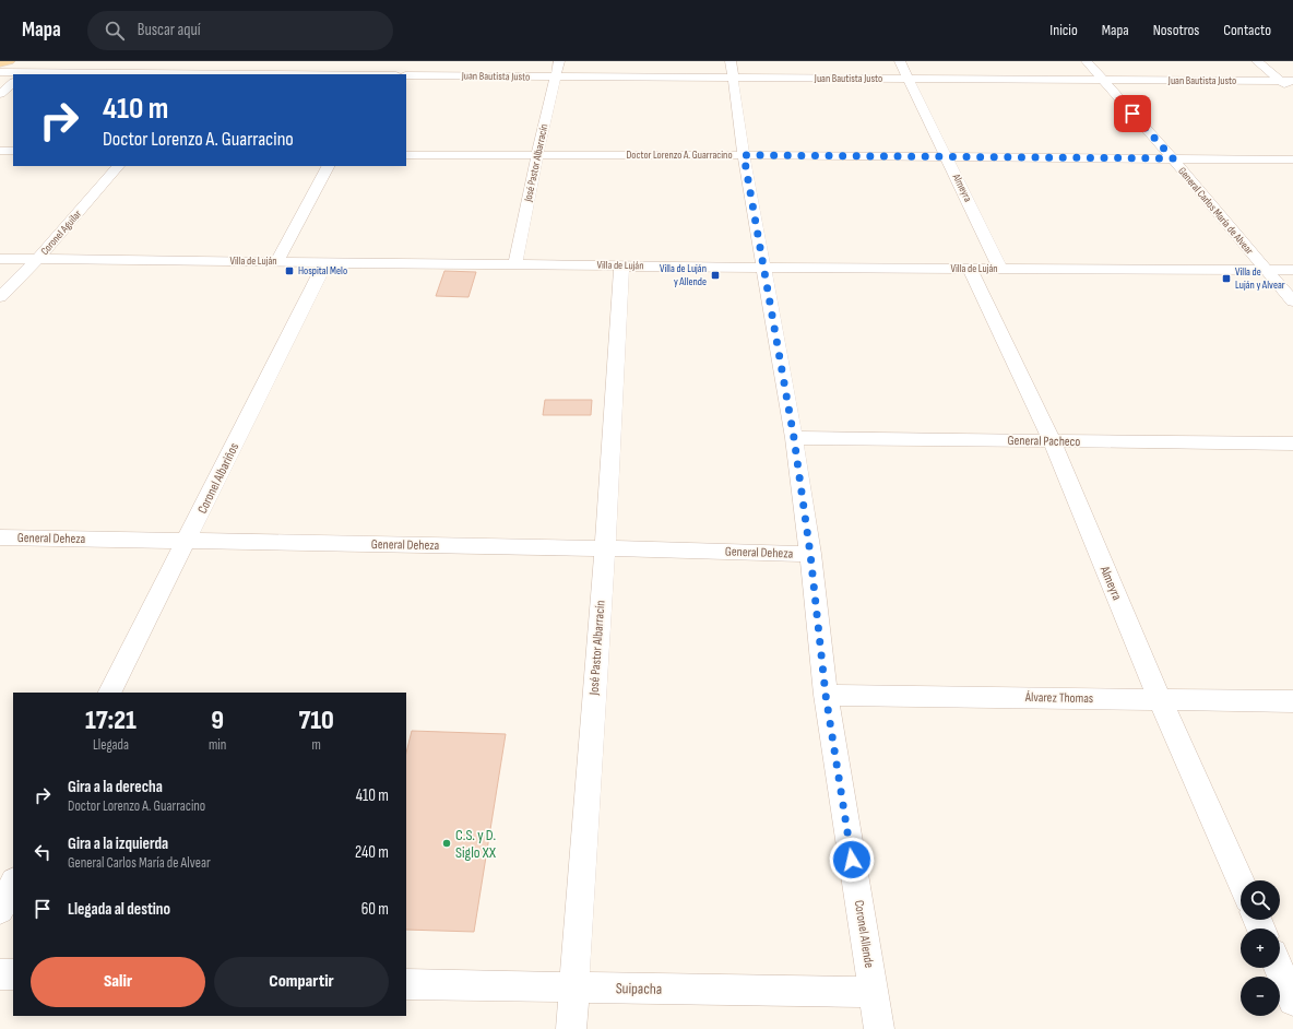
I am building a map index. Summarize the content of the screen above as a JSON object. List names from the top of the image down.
{
  "streets": {
    "street": [
      "Juan Bautista Justo",
      "Doctor Lorenzo A. Guarracino",
      "José Pastor Albarracín",
      "Almeyra",
      "General Carlos María de Alvear",
      "Coronel Aguilar",
      "Villa de Luján",
      "General Pacheco",
      "Coronel Albariños",
      "General Deheza",
      "Álvarez Thomas",
      "Coronel Allende",
      "Suipacha"
    ]
  },
  "crossings": [
    ["Juan Bautista Justo", "José Pastor Albarracín"],
    ["Juan Bautista Justo", "Almeyra"],
    ["Juan Bautista Justo", "General Carlos María de Alvear"],
    ["Juan Bautista Justo", "Coronel Allende"],
    ["Doctor Lorenzo A. Guarracino", "José Pastor Albarracín"],
    ["Doctor Lorenzo A. Guarracino", "Almeyra"],
    ["Doctor Lorenzo A. Guarracino", "General Carlos María de Alvear"],
    ["Doctor Lorenzo A. Guarracino", "Coronel Allende"],
    ["José Pastor Albarracín", "Villa de Luján"],
    ["José Pastor Albarracín", "General Deheza"],
    ["José Pastor Albarracín", "Suipacha"],
    ["Almeyra", "Villa de Luján"],
    ["Almeyra", "General Pacheco"],
    ["Almeyra", "Álvarez Thomas"],
    ["General Carlos María de Alvear", "Villa de Luján"],
    ["Coronel Aguilar", "Villa de Luján"],
    ["Villa de Luján", "Coronel Albariños"],
    ["Villa de Luján", "Coronel Allende"],
    ["General Pacheco", "Coronel Allende"],
    ["Coronel Albariños", "General Deheza"],
    ["General Deheza", "Coronel Allende"],
    ["Álvarez Thomas", "Coronel Allende"],
    ["Coronel Allende", "Suipacha"]
  ],
  "places": {
    "transit": ["Hospital Melo", "Villa de Luján y Allende", "Villa de Luján y Alvear"],
    "other": ["C.S. y D. Siglo XX"]
  },
  "page": {
    "header": "Mapa",
    "search": "Buscar aquí",
    "nav": [
      "Inicio",
      "Mapa",
      "Nosotros",
      "Contacto"
    ],
    "turn": ["410 m", "Doctor Lorenzo A. Guarracino"],
    "eta": [
      "17:21",
      "Llegada",
      "9",
      "min",
      "710",
      "m"
    ],
    "list": [
      {
        "name": "Gira a la derecha",
        "note": "Doctor Lorenzo A. Guarracino",
        "value": "410 m"
      },
      {
        "name": "Gira a la izquierda",
        "note": "General Carlos María de Alvear",
        "value": "240 m"
      },
      {
        "name": "Llegada al destino",
        "value": "60 m"
      }
    ],
    "map_buttons": ["+", "−"],
    "buttons": ["Salir", "Compartir"]
  }
}
